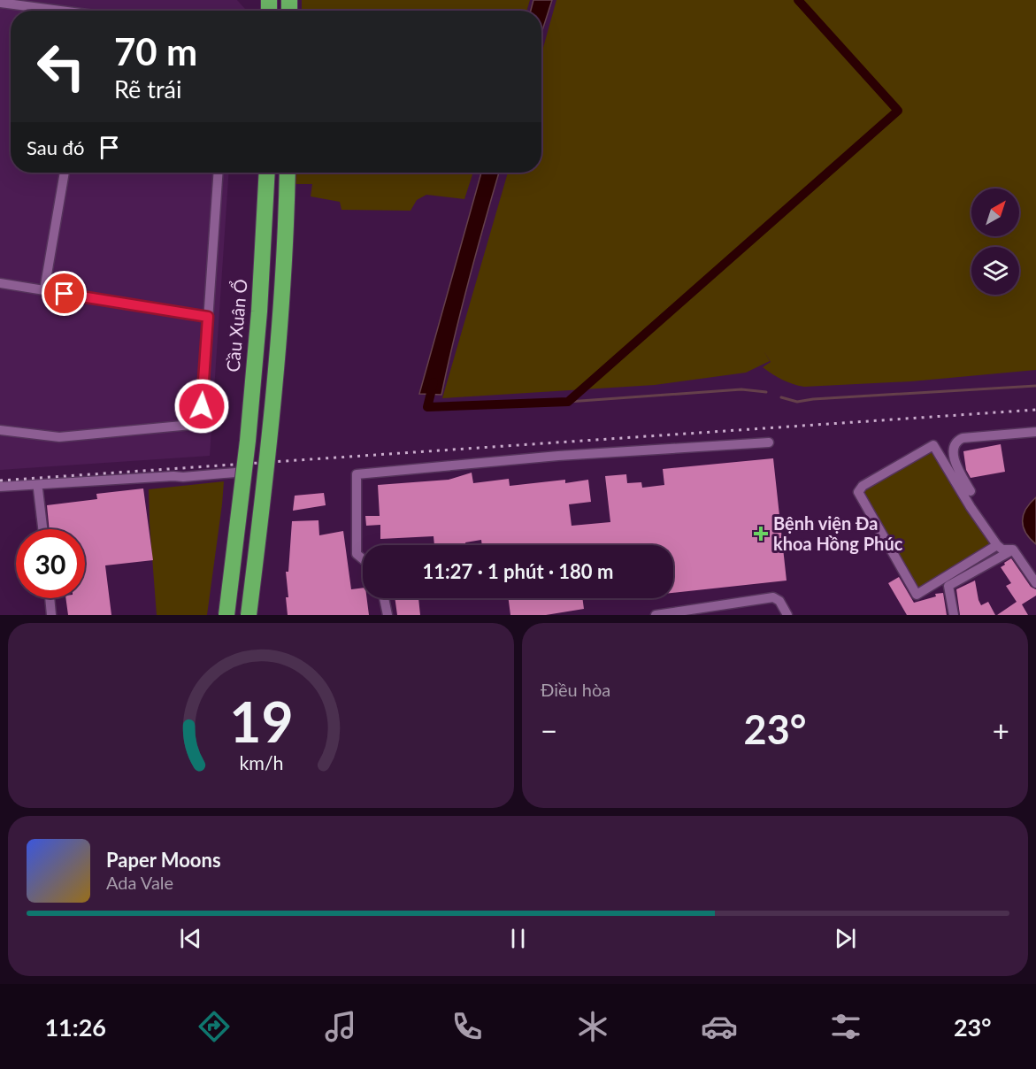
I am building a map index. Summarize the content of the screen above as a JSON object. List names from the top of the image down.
{
  "streets": {
    "highway": ["Cầu Xuân Ổ"]
  },
  "places": {
    "health": ["Bệnh viện Đa khoa Hồng Phúc"]
  },
  "north": "top right",
  "page": {
    "turn": ["70 m", "Rẽ trái"],
    "then": "Sau đó",
    "limit": "30",
    "trip": "11:27 · 1 phút · 180 m",
    "tile": "Điều hòa",
    "heat": ["−", "23°", "+"],
    "song": ["Paper Moons", "Ada Vale"],
    "tabs": ["11:26", "23°"],
    "gauge": ["19", "km/h"]
  }
}
